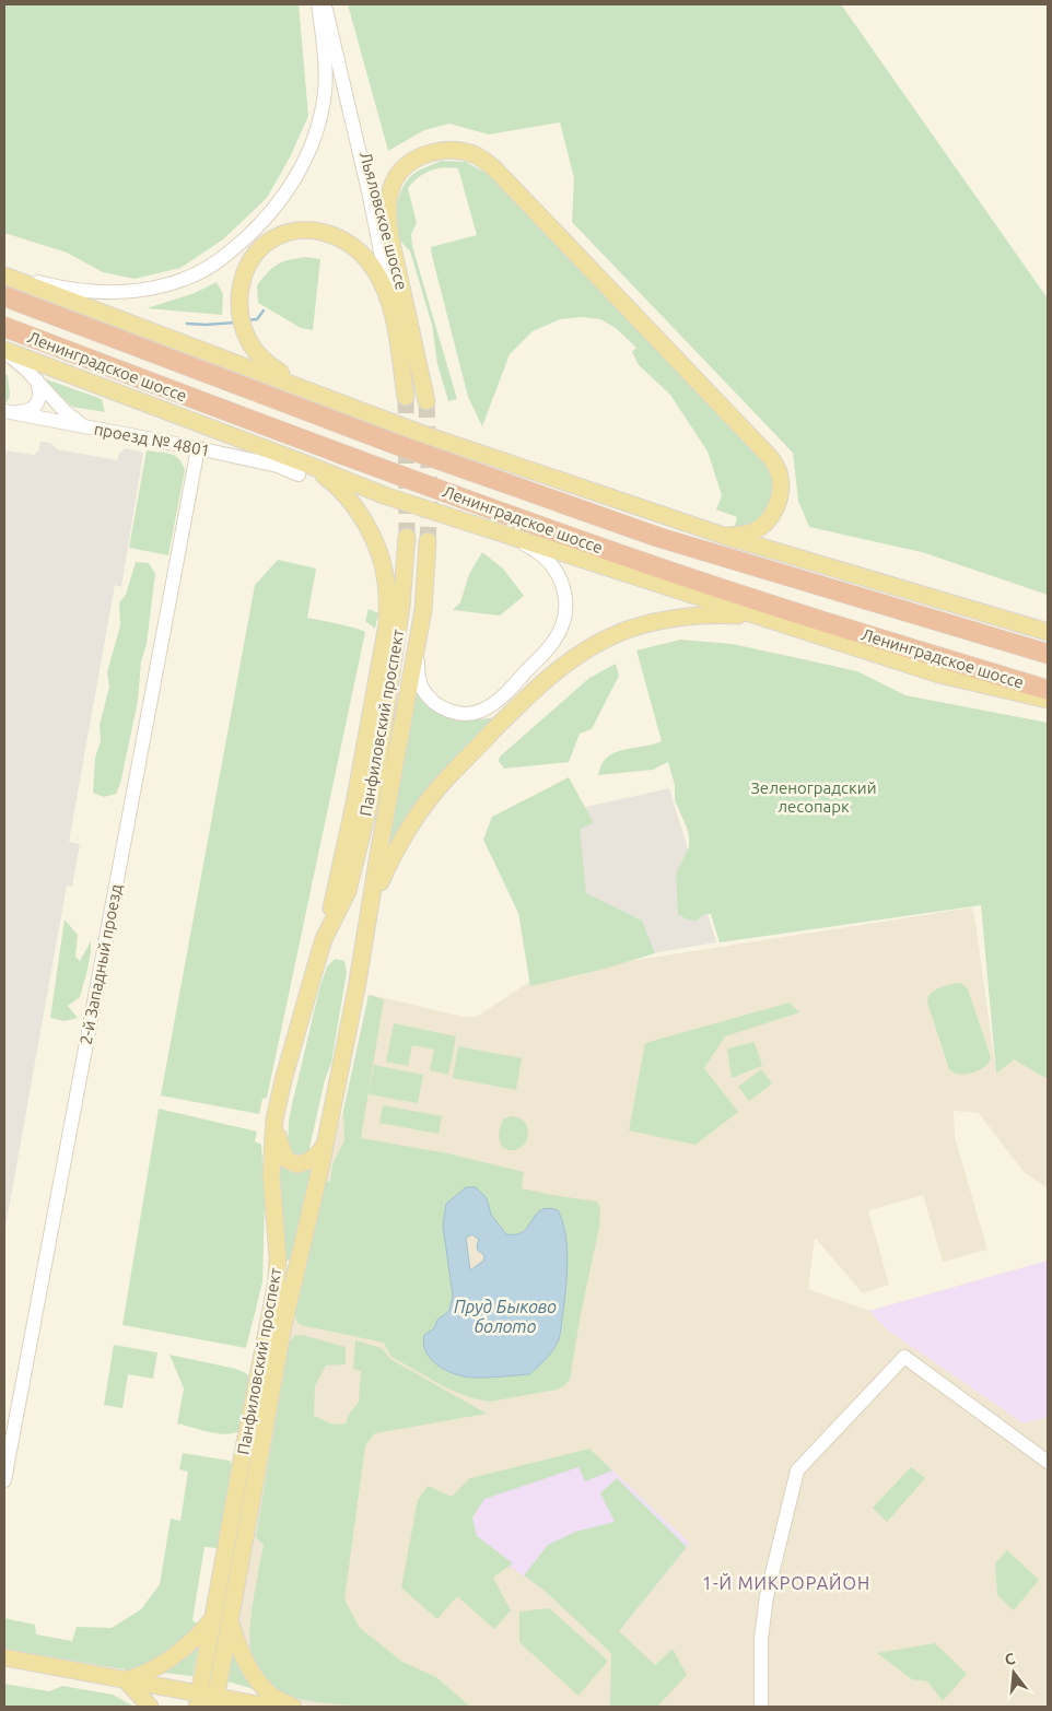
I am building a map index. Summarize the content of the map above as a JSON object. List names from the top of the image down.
{
  "streets": {
    "highway": ["Ленинградское шоссе"],
    "main road": ["Льяловское шоссе", "Панфиловский проспект"],
    "street": ["проезд № 4801", "2-й Западный проезд"]
  },
  "crossings": [
    ["Ленинградское шоссе", "проезд № 4801"],
    ["проезд № 4801", "2-й Западный проезд"]
  ],
  "districts": ["1-Й МИКРОРАЙОН"],
  "water": ["Пруд Быково болото"],
  "parks": ["Зеленоградский лесопарк"],
  "north": "top"
}
